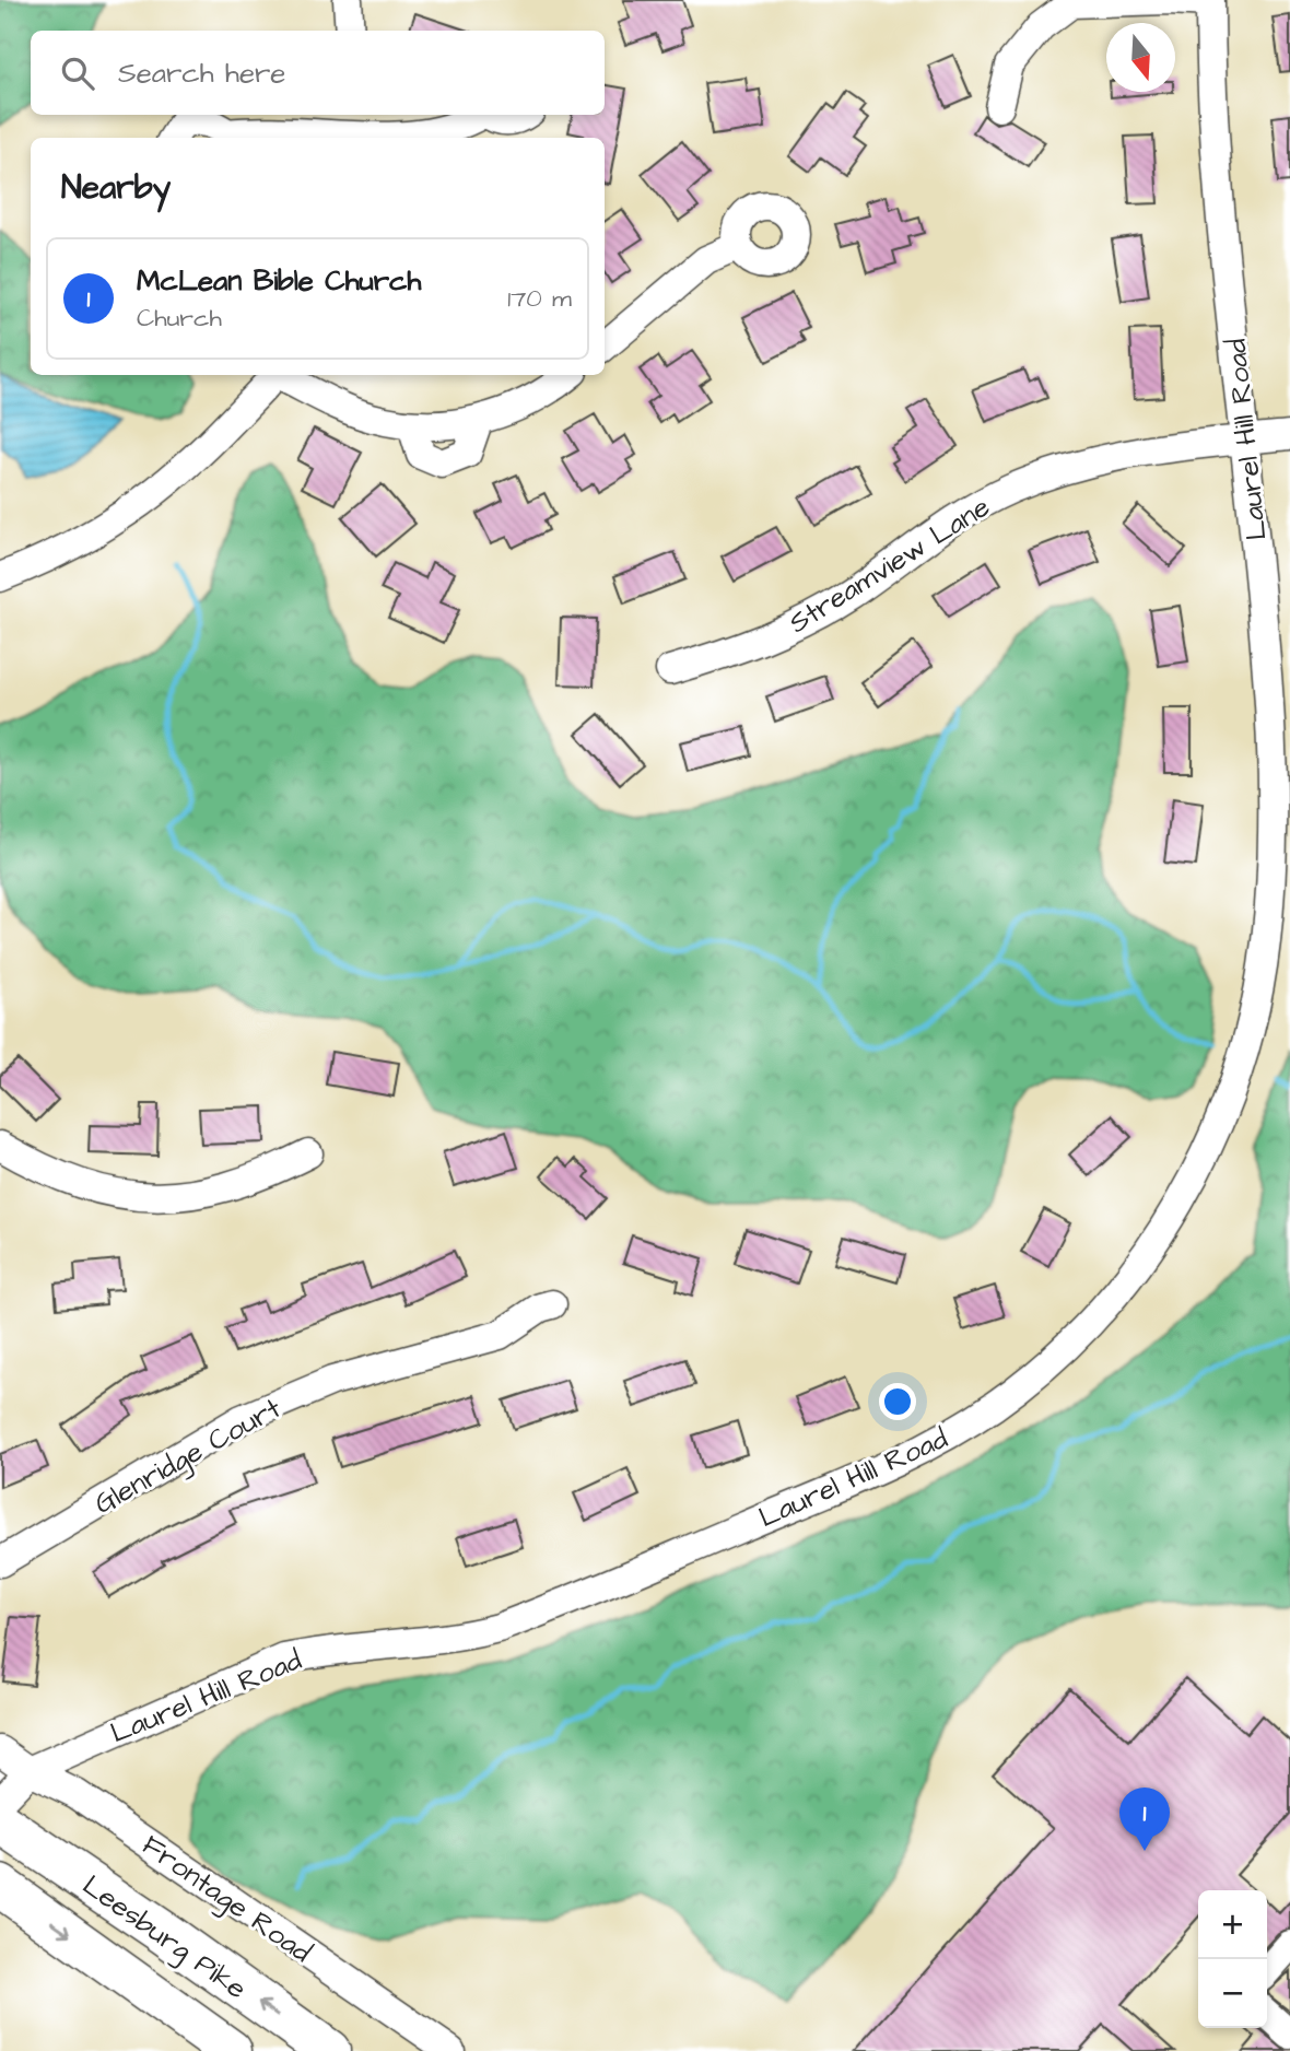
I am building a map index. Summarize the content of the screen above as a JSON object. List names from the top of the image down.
{
  "streets": {
    "highway": ["Leesburg Pike"],
    "street": [
      "Laurel Hill Road",
      "Streamview Lane",
      "Glenridge Court",
      "Frontage Road"
    ]
  },
  "crossings": [
    ["Laurel Hill Road", "Streamview Lane"],
    ["Laurel Hill Road", "Frontage Road"]
  ],
  "north": "bottom",
  "page": {
    "search": "Search here",
    "heading": "Nearby",
    "list": [
      {
        "mark": "1",
        "name": "McLean Bible Church",
        "note": "Church",
        "value": "170 m"
      }
    ],
    "pins": "1",
    "map_buttons": ["+", "−"]
  }
}
